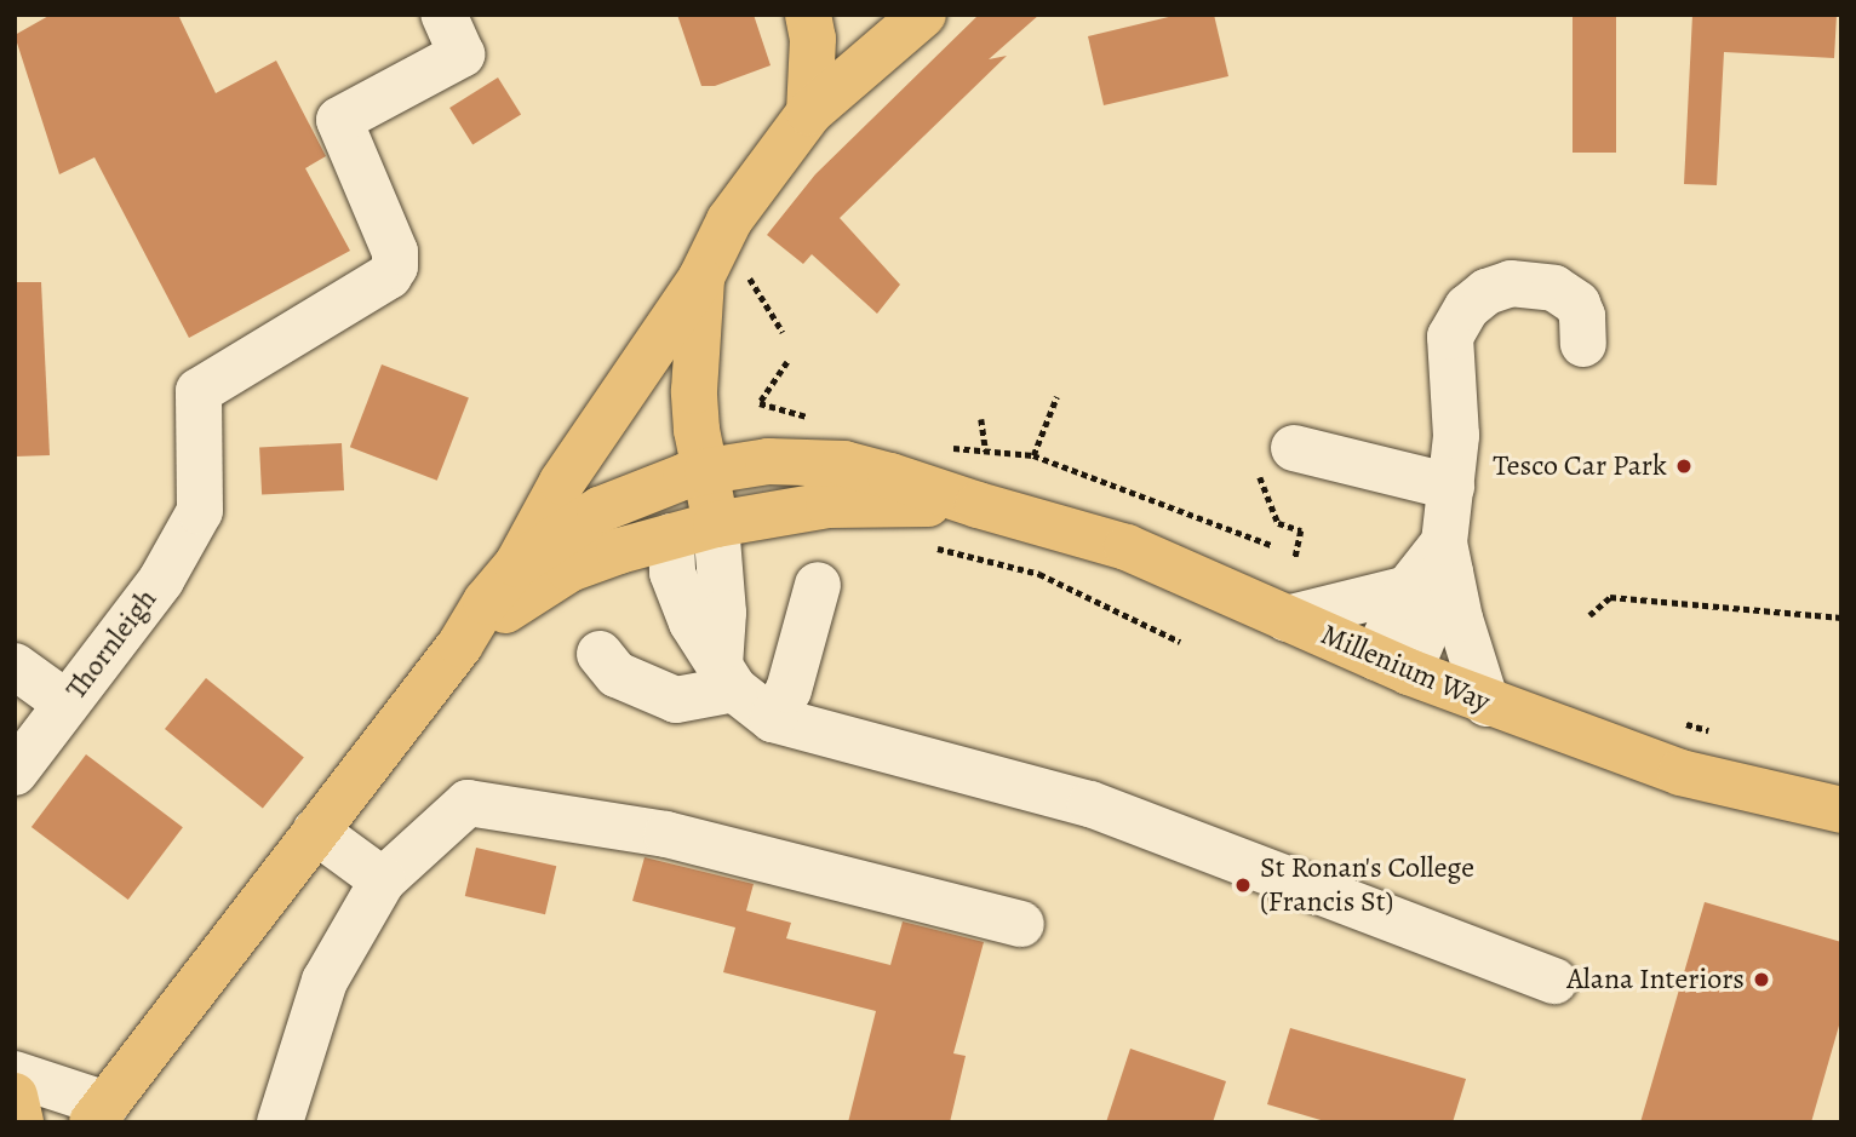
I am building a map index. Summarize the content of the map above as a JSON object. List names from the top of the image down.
{
  "streets": {
    "main road": ["Millenium Way"],
    "street": ["Thornleigh"]
  },
  "places": ["Tesco Car Park", "St Ronan's College (Francis St)", "Alana Interiors"]
}
